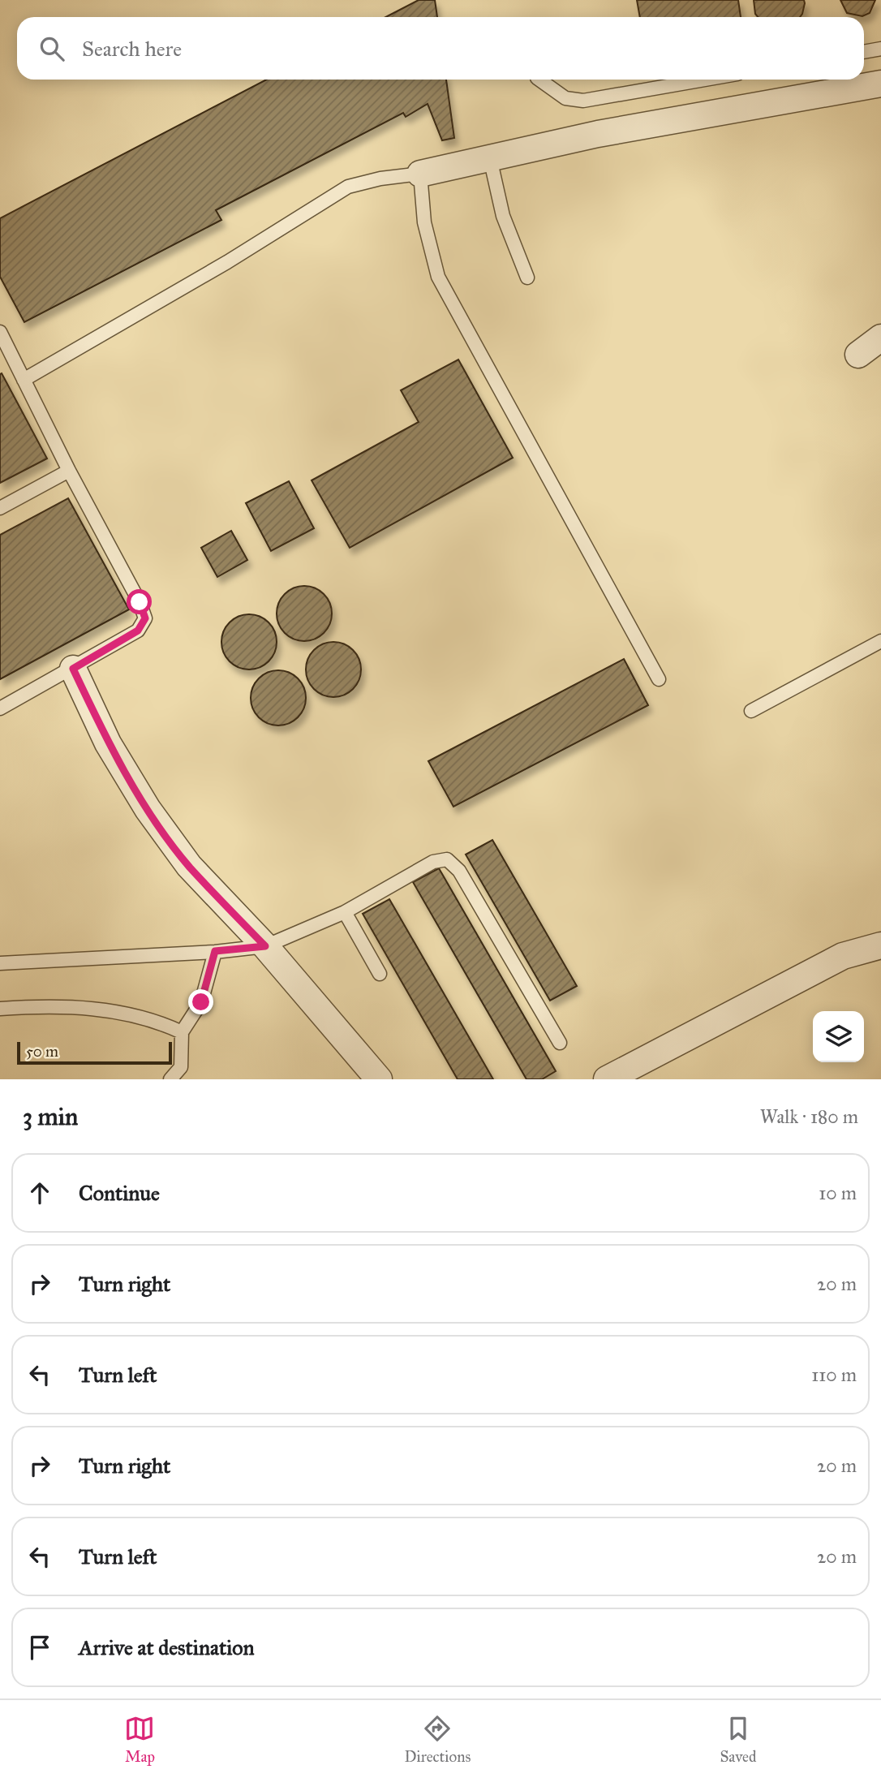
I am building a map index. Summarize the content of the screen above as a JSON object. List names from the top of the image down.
{
  "scale_bar": "50 m",
  "page": {
    "search": "Search here",
    "scale": "50 m",
    "heading": ["3 min", "Walk · 180 m"],
    "list": [
      ["Continue", "10 m"],
      ["Turn right", "20 m"],
      ["Turn left", "110 m"],
      ["Turn right", "20 m"],
      ["Turn left", "20 m"],
      "Arrive at destination"
    ],
    "nav": ["Map", "Directions", "Saved"]
  }
}
